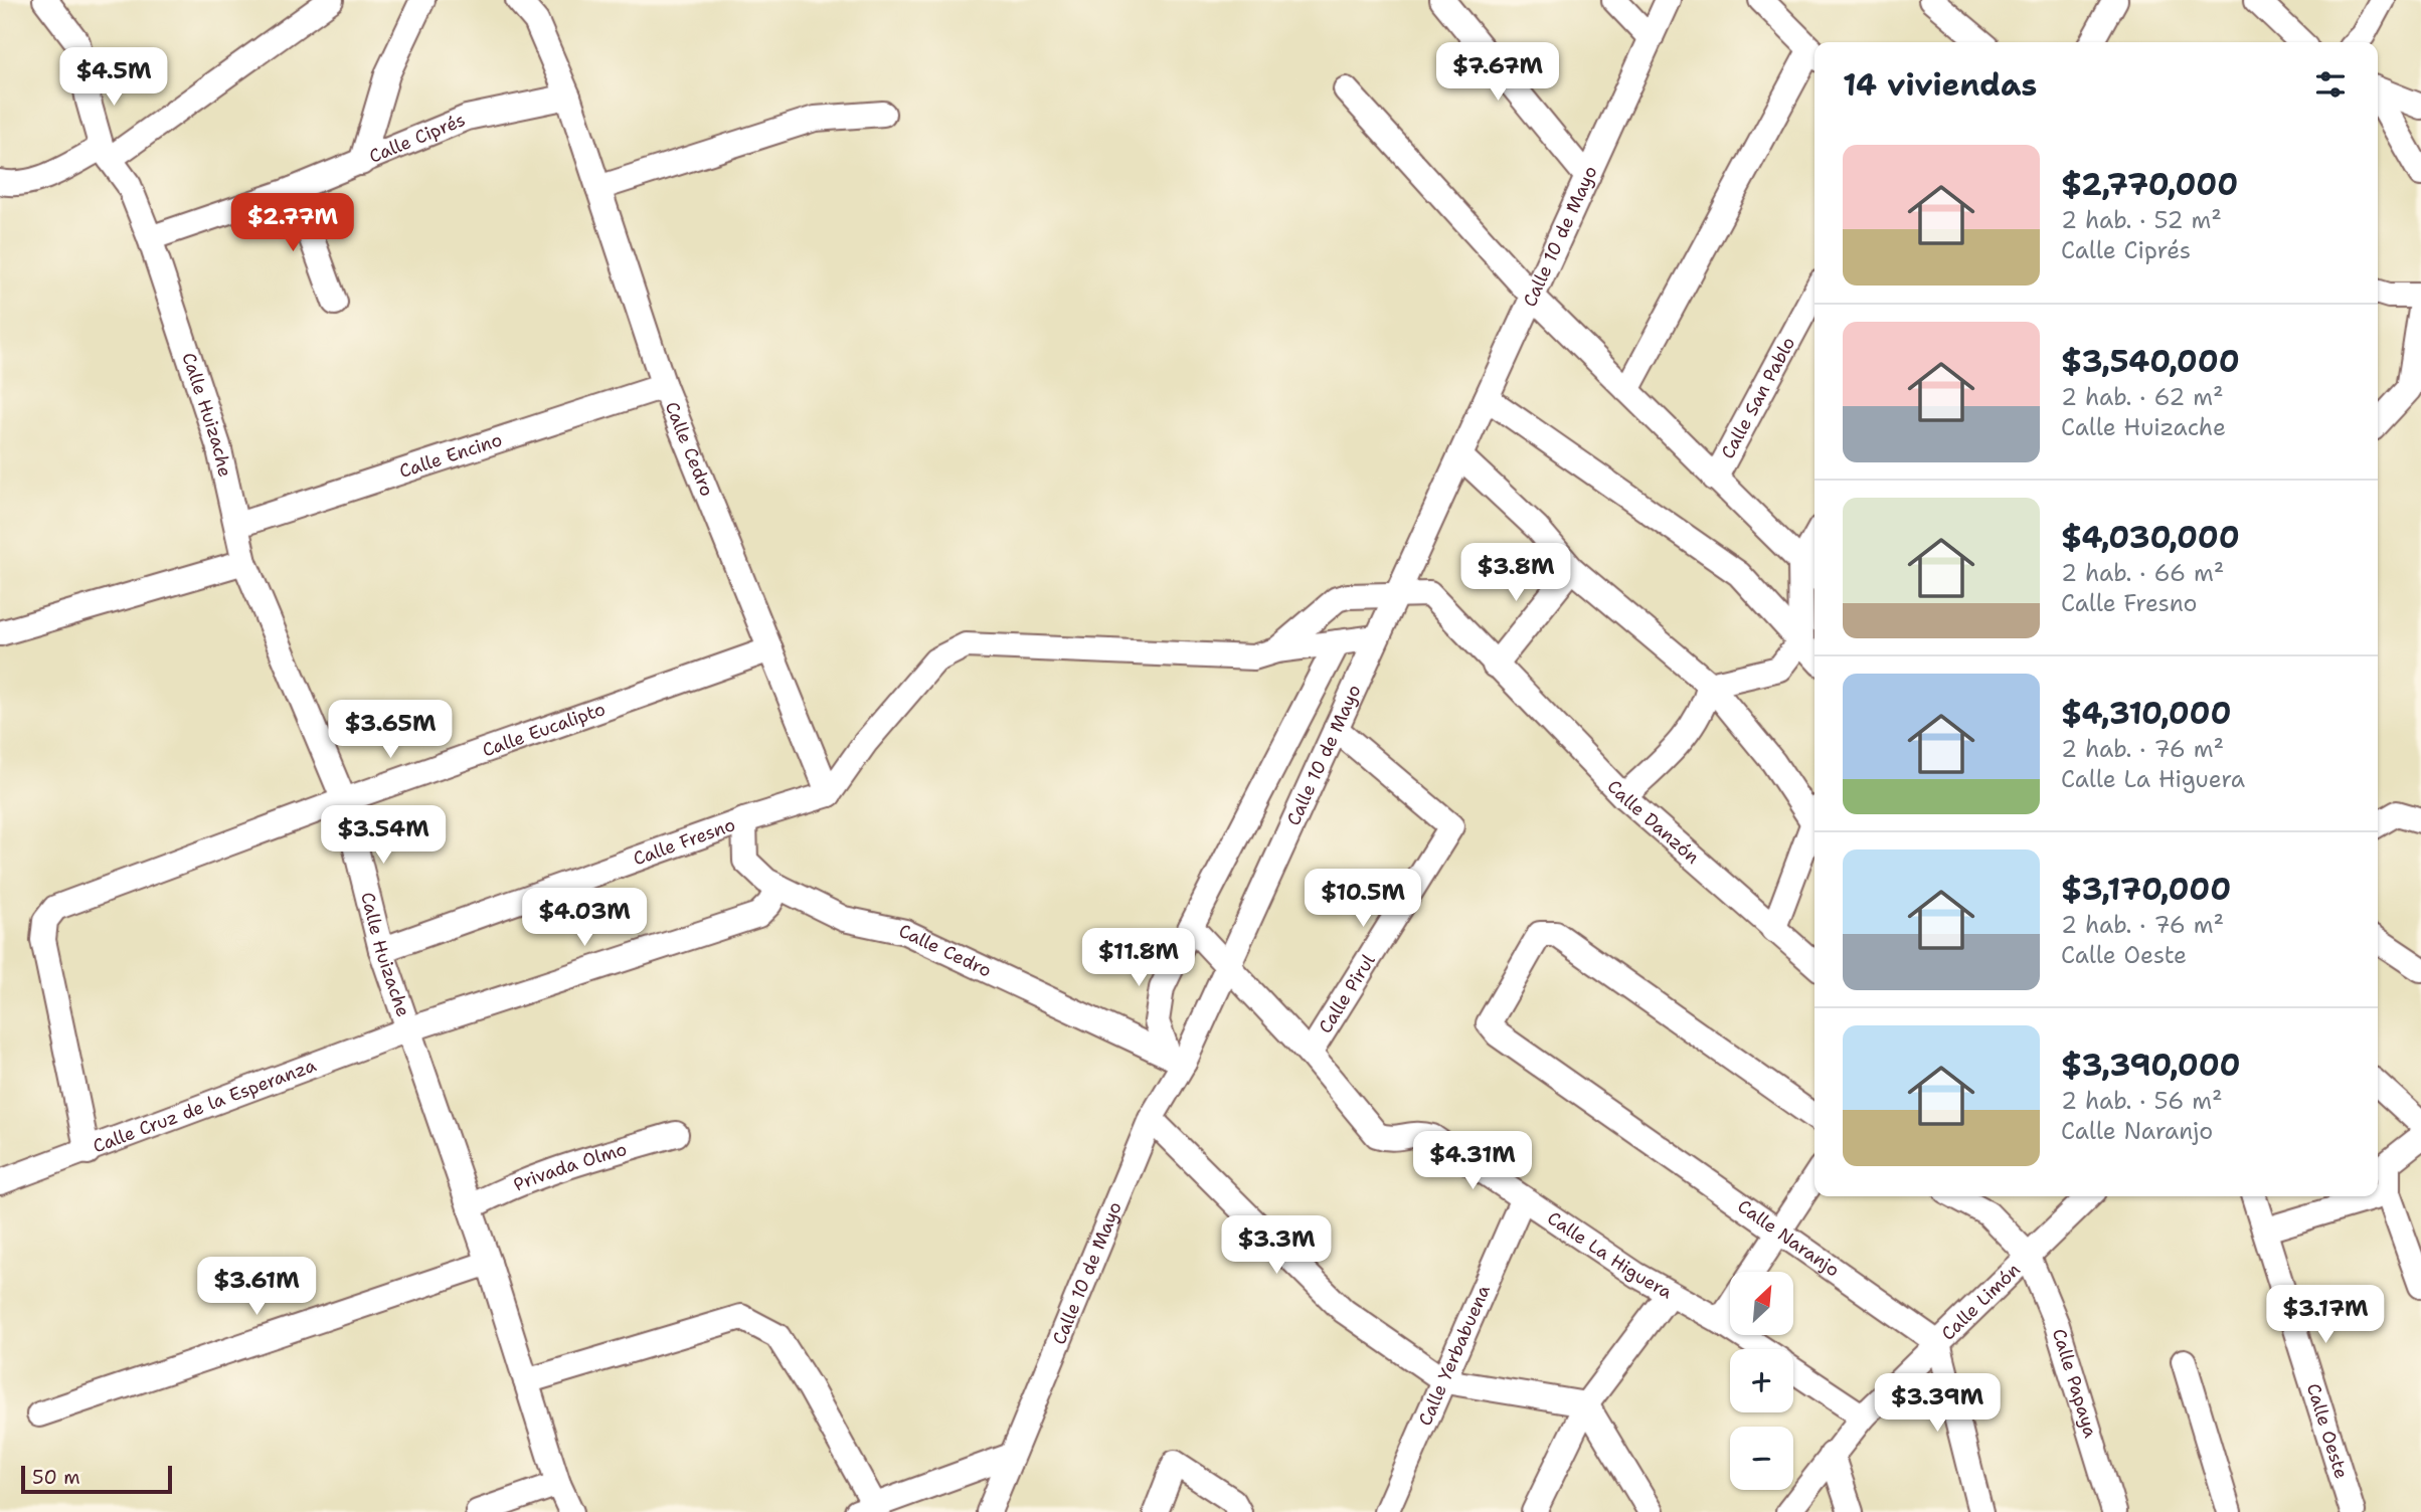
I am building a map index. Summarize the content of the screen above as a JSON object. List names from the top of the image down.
{
  "streets": {
    "street": [
      "Calle Ciprés",
      "Calle 10 de Mayo",
      "Calle San Pablo",
      "Calle Huizache",
      "Calle Cedro",
      "Calle Encino",
      "Calle Eucalipto",
      "Calle Danzón",
      "Calle Fresno",
      "Calle Pirul",
      "Calle Cruz de la Esperanza",
      "Privada Olmo",
      "Calle Naranjo",
      "Calle La Higuera",
      "Calle Limón",
      "Calle Yerbabuena",
      "Calle Papaya",
      "Calle Oeste"
    ]
  },
  "crossings": [
    ["Calle Ciprés", "Calle Huizache"],
    ["Calle Ciprés", "Calle Cedro"],
    ["Calle 10 de Mayo", "Calle Cedro"],
    ["Calle 10 de Mayo", "Calle Danzón"],
    ["Calle 10 de Mayo", "Calle Pirul"],
    ["Calle 10 de Mayo", "Calle La Higuera"],
    ["Calle Huizache", "Calle Encino"],
    ["Calle Huizache", "Calle Eucalipto"],
    ["Calle Huizache", "Calle Fresno"],
    ["Calle Huizache", "Calle Cruz de la Esperanza"],
    ["Calle Huizache", "Privada Olmo"],
    ["Calle Cedro", "Calle Encino"],
    ["Calle Cedro", "Calle Eucalipto"],
    ["Calle Cedro", "Calle Fresno"],
    ["Calle Cedro", "Calle Cruz de la Esperanza"],
    ["Calle Eucalipto", "Calle Cruz de la Esperanza"],
    ["Calle Pirul", "Calle La Higuera"],
    ["Calle Naranjo", "Calle Limón"],
    ["Calle La Higuera", "Calle Limón"],
    ["Calle La Higuera", "Calle Yerbabuena"],
    ["Calle Limón", "Calle Papaya"]
  ],
  "scale_bar": "50 m",
  "north": "top right",
  "page": {
    "price": [
      "$7.67M",
      "$4.5M",
      "$2.77M",
      "$3.8M",
      "$3.65M",
      "$3.54M",
      "$10.5M",
      "$4.03M",
      "$11.8M",
      "$4.31M",
      "$3.3M",
      "$3.61M",
      "$3.17M",
      "$3.39M"
    ],
    "heading": "14 viviendas",
    "list": [
      {
        "name": "$2,770,000",
        "note": "2 hab. · 52 m² · Calle Ciprés"
      },
      {
        "name": "$3,540,000",
        "note": "2 hab. · 62 m² · Calle Huizache"
      },
      {
        "name": "$4,030,000",
        "note": "2 hab. · 66 m² · Calle Fresno"
      },
      {
        "name": "$4,310,000",
        "note": "2 hab. · 76 m² · Calle La Higuera"
      },
      {
        "name": "$3,170,000",
        "note": "2 hab. · 76 m² · Calle Oeste"
      },
      {
        "name": "$3,390,000",
        "note": "2 hab. · 56 m² · Calle Naranjo"
      }
    ],
    "map_buttons": ["+", "−"],
    "scale": "50 m"
  }
}
